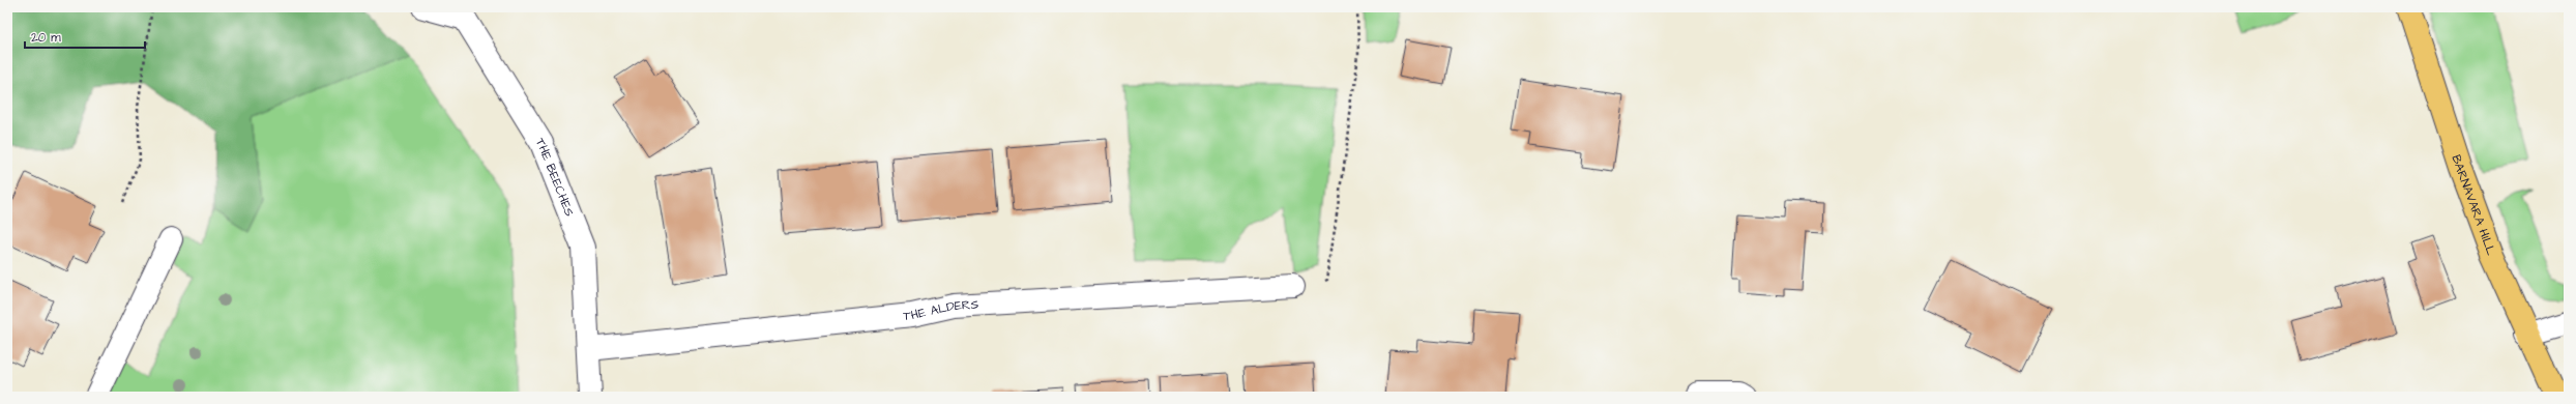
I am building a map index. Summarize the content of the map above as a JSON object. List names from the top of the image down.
{
  "streets": {
    "main road": ["BARNAVARA HILL"],
    "street": ["THE BEECHES", "THE ALDERS"]
  },
  "crossings": [
    ["THE BEECHES", "THE ALDERS"]
  ],
  "scale_bar": "20 m"
}
